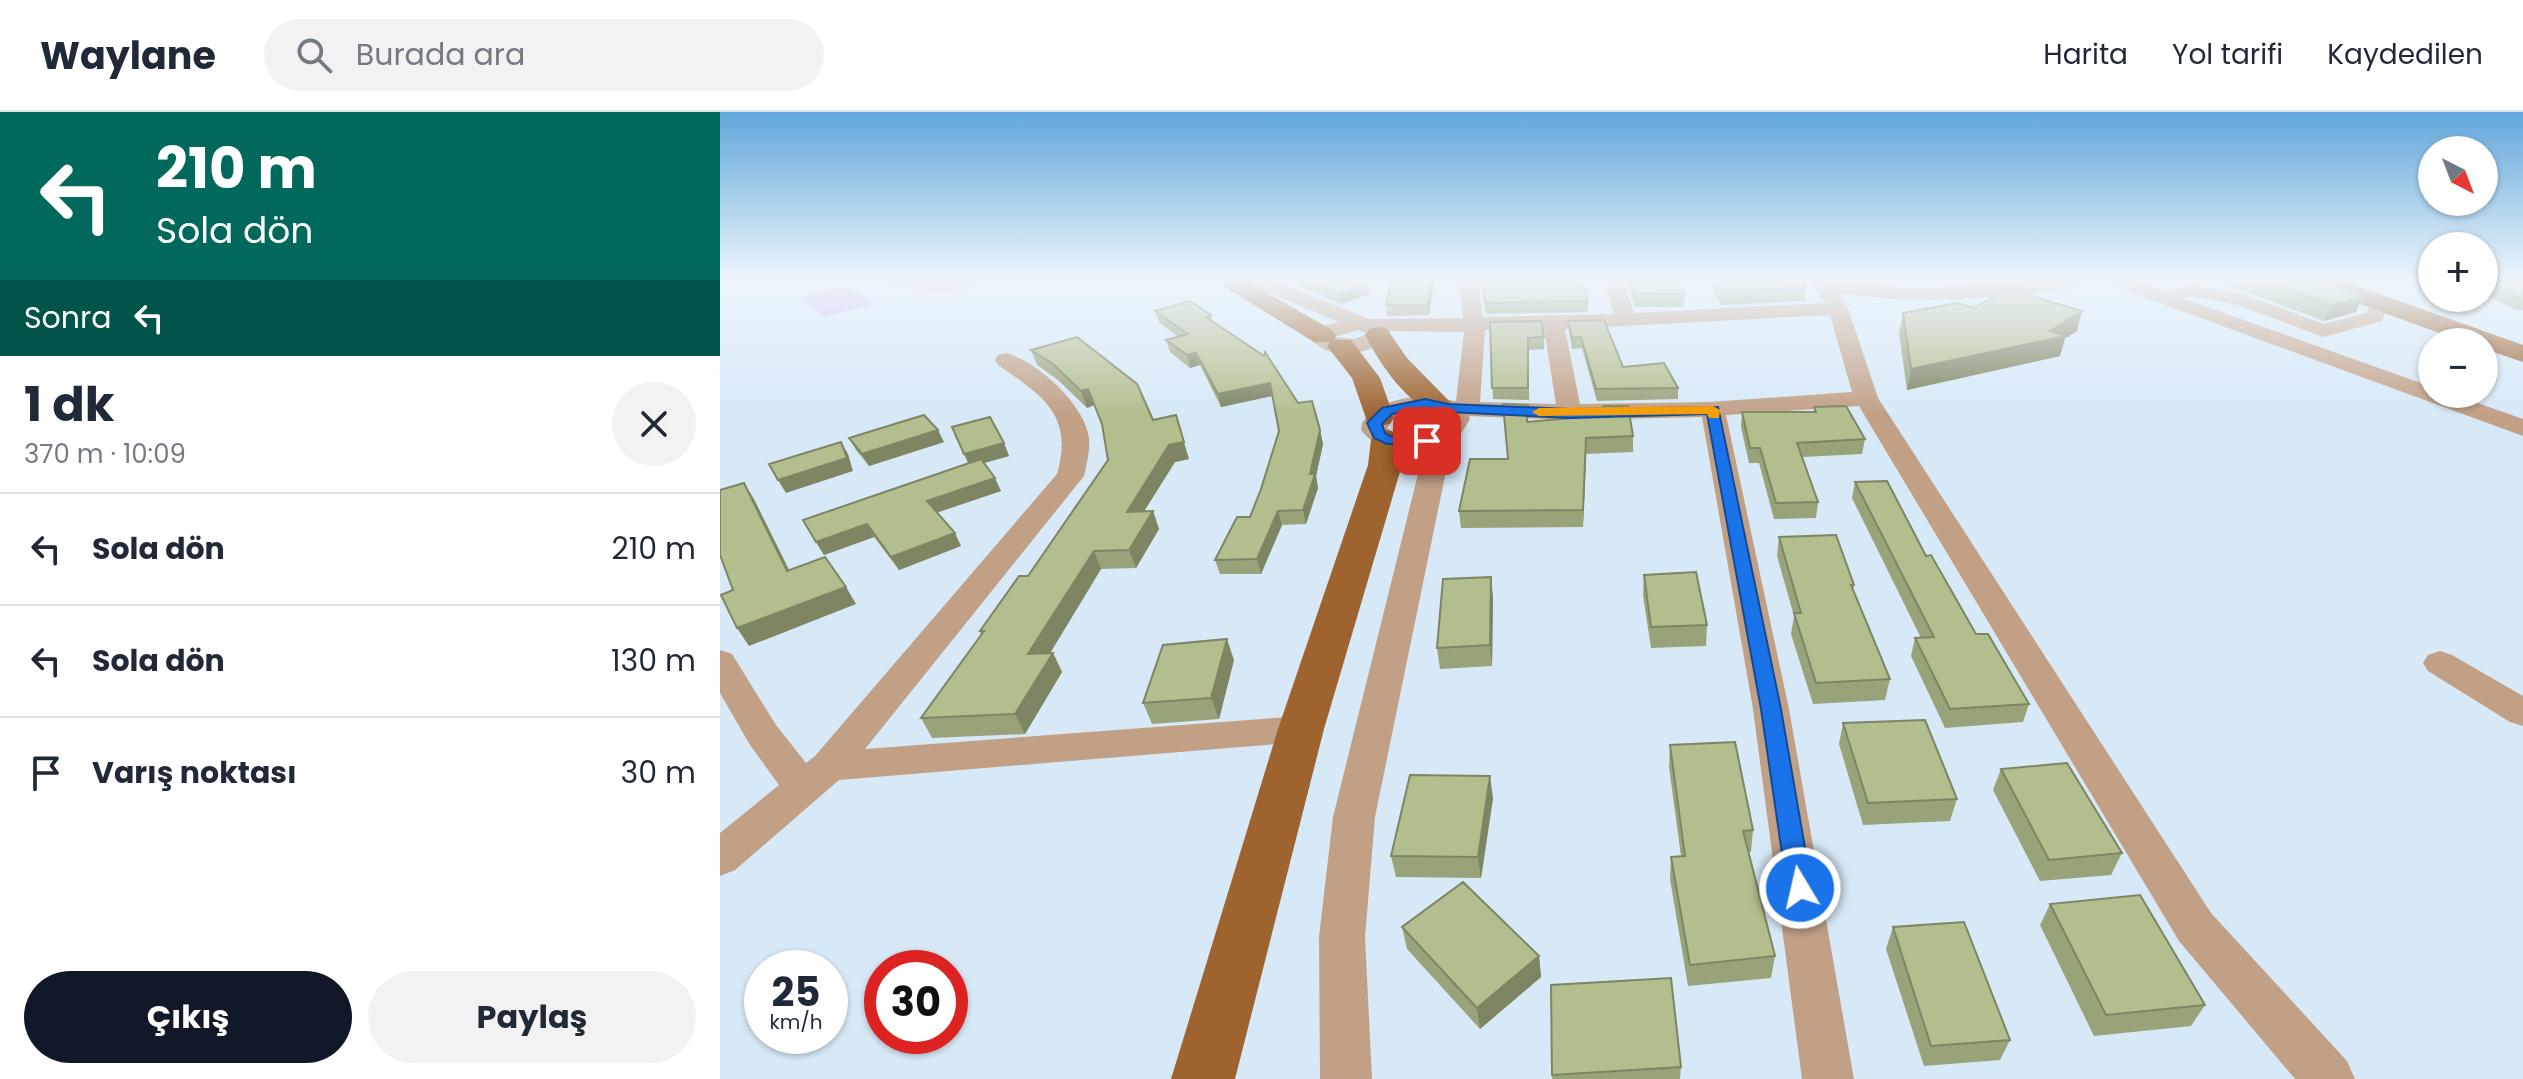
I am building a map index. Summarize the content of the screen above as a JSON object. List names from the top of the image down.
{
  "north": "bottom right",
  "page": {
    "header": "Waylane",
    "search": "Burada ara",
    "nav": ["Harita", "Yol tarifi", "Kaydedilen"],
    "turn": ["210 m", "Sola dön"],
    "map_buttons": ["+", "−"],
    "then": "Sonra",
    "heading": ["1 dk", "370 m · 10:09"],
    "list": [
      {
        "name": "Sola dön",
        "value": "210 m"
      },
      {
        "name": "Sola dön",
        "value": "130 m"
      },
      {
        "name": "Varış noktası",
        "value": "30 m"
      }
    ],
    "speed": "25 km/h",
    "limit": "30",
    "buttons": ["Çıkış", "Paylaş"]
  }
}
